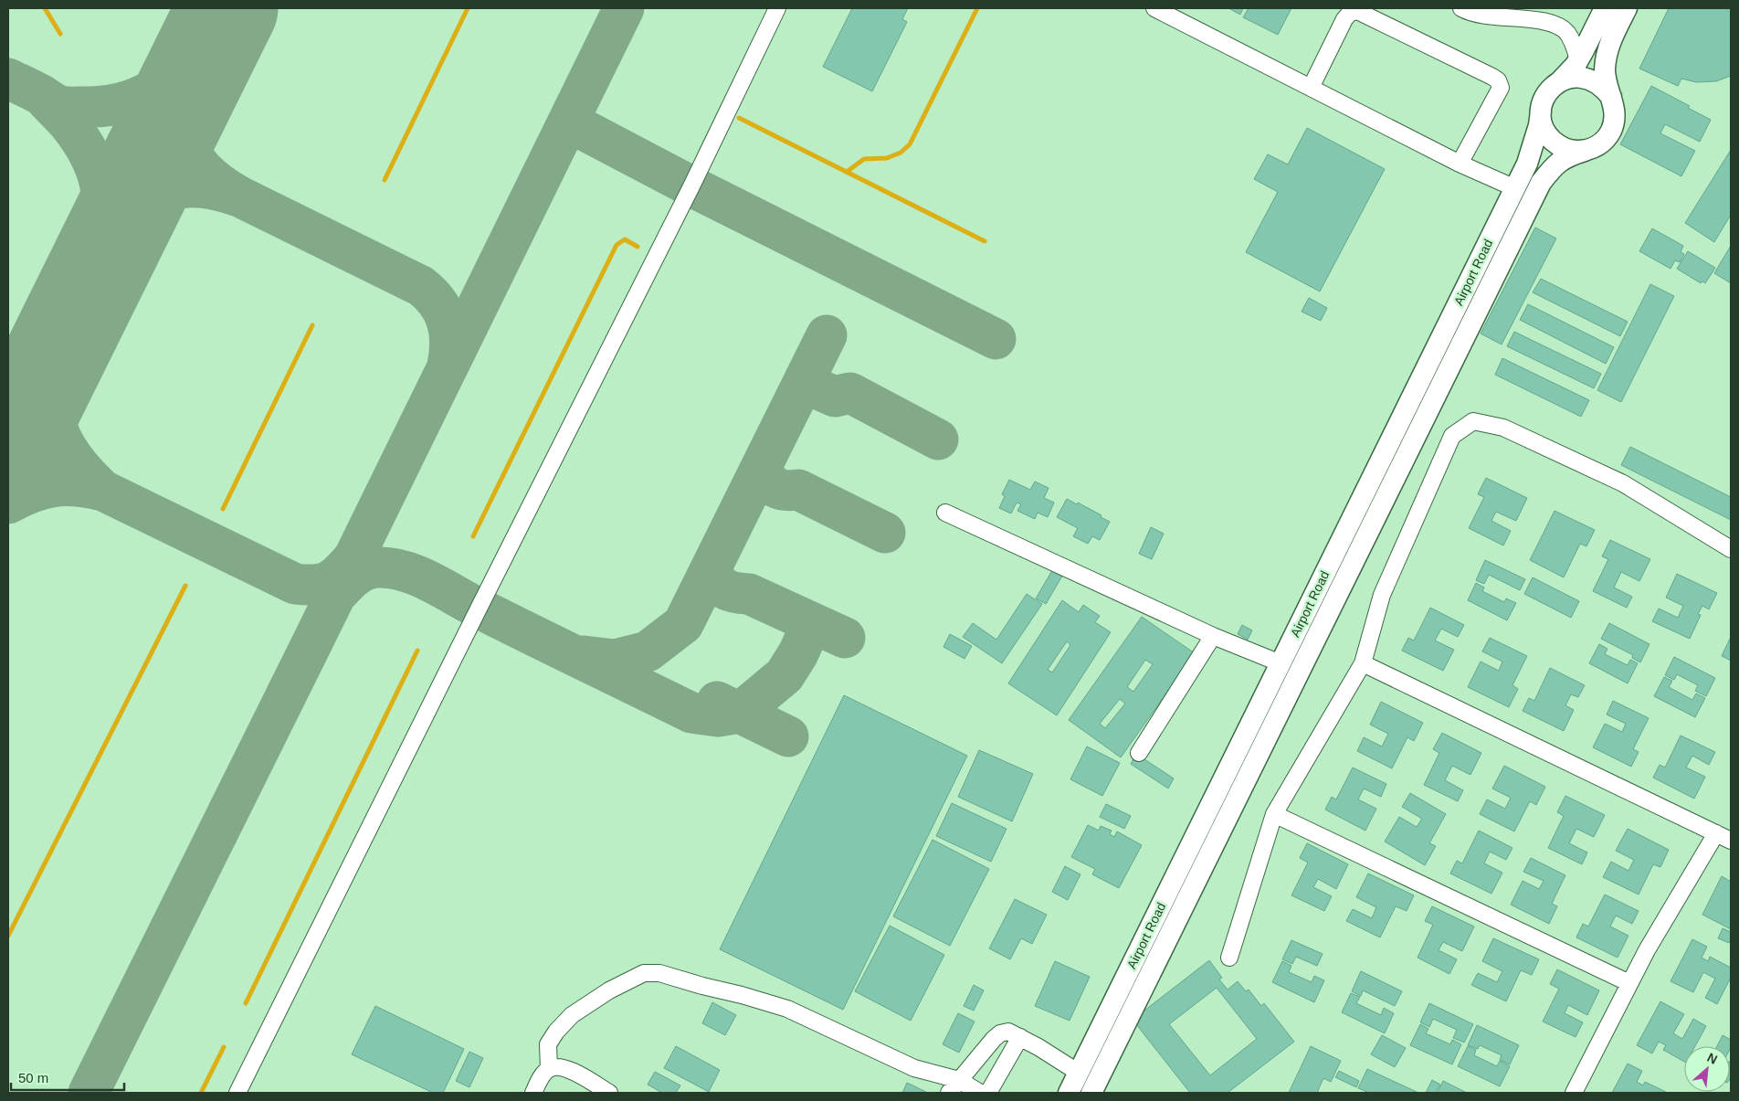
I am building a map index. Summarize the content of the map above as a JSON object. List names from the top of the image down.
{
  "streets": {
    "main road": ["Airport Road"]
  },
  "scale_bar": "50 m",
  "north": "top right"
}
